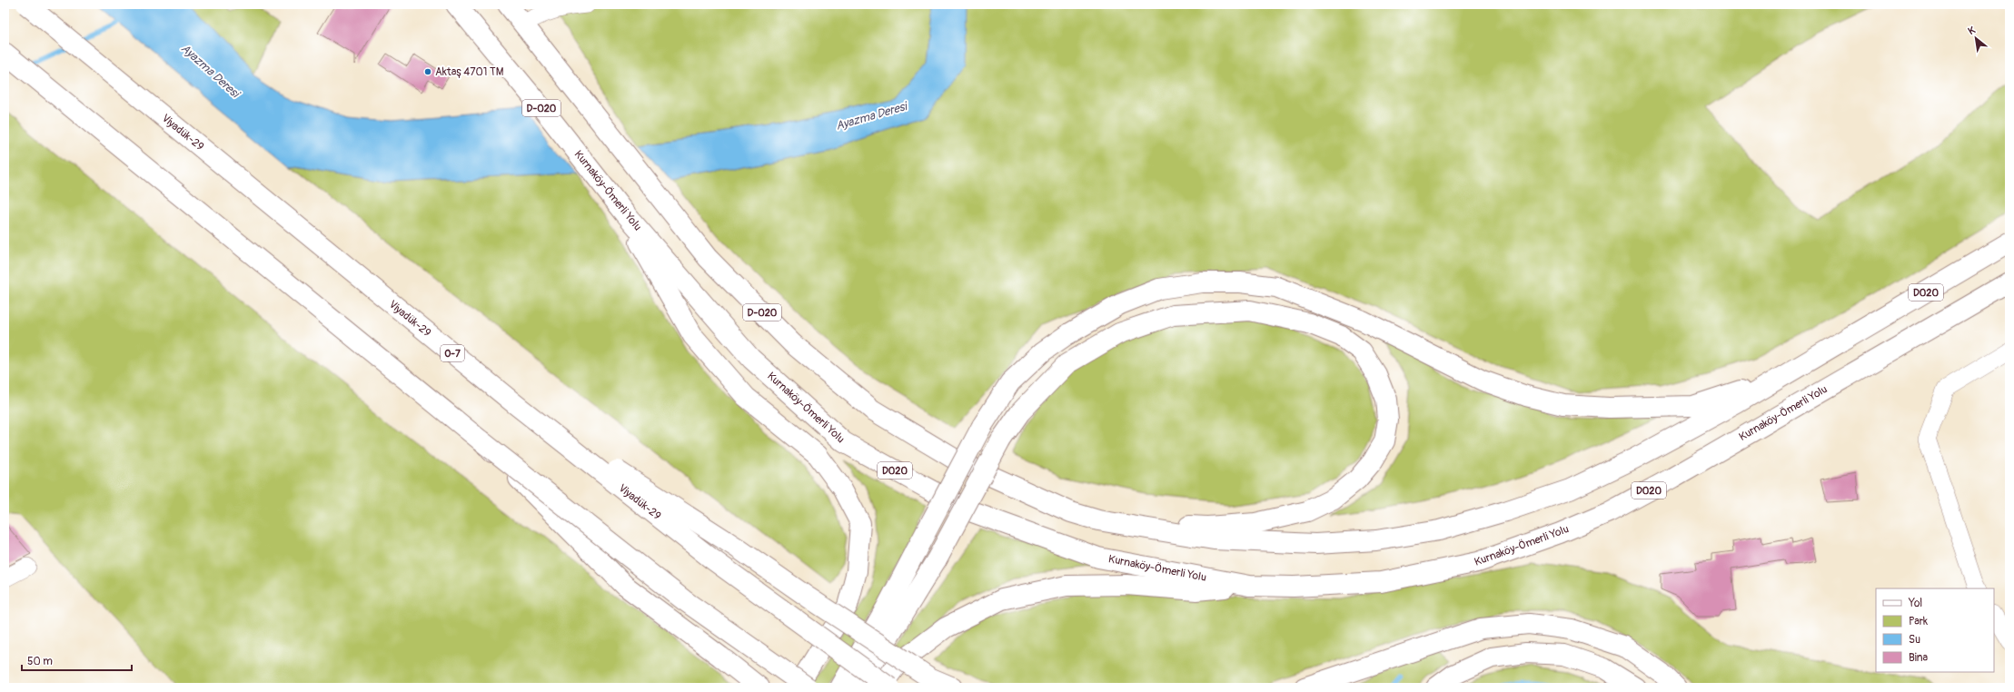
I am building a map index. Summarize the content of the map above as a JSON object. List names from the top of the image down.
{
  "streets": {
    "highway": [
      "D-020",
      "Viyadük-29",
      "Kurnaköy-Ömerli Yolu",
      "D020",
      "O-7"
    ]
  },
  "crossings": [
    ["D-020", "D020"]
  ],
  "water": ["Ayazma Deresi"],
  "places": ["Aktaş 4701 TM"],
  "legend": [
    "Yol",
    "Park",
    "Su",
    "Bina"
  ],
  "scale_bar": "50 m",
  "north": "top left"
}
